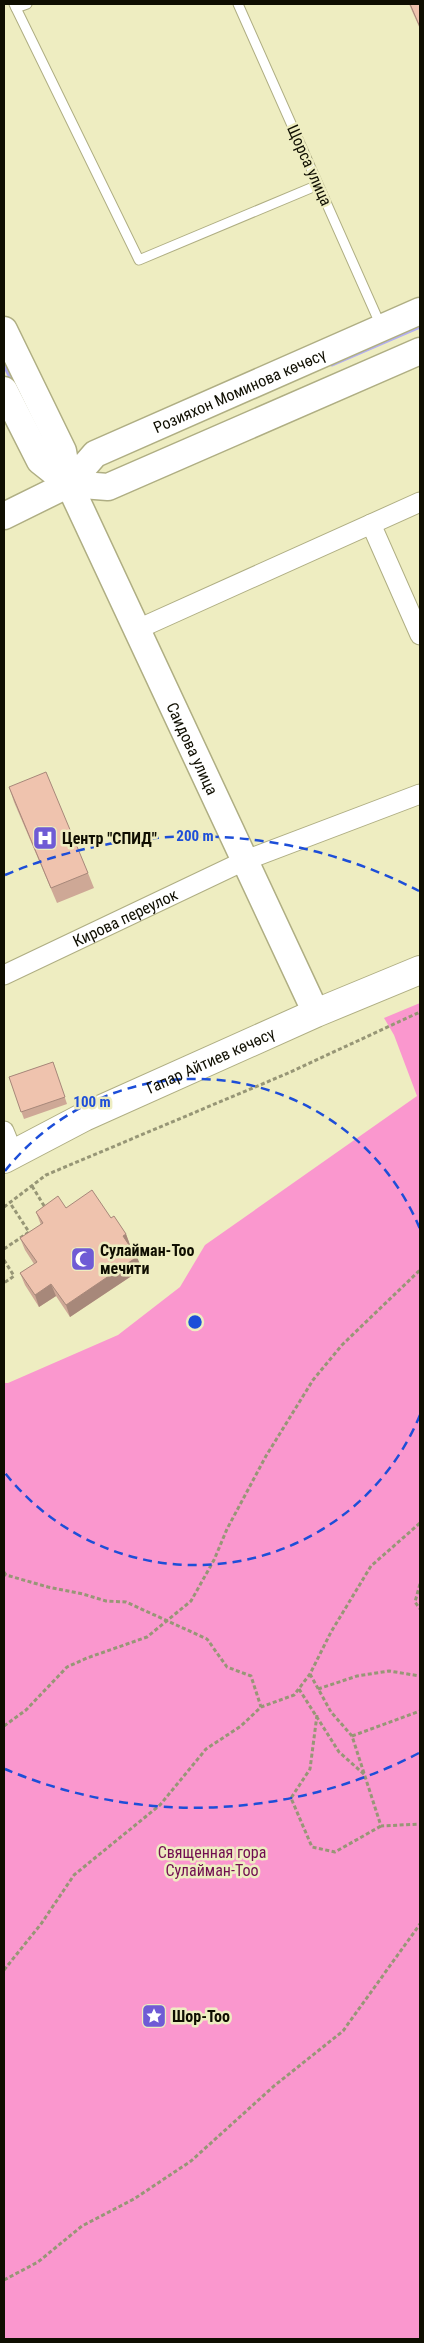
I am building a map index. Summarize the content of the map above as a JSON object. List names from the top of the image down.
{
  "streets": {
    "main road": ["Гапар Айтиев көчөсү"],
    "street": ["Розияхон Моминова көчөсү", "Саидова улица", "Кирова переулок"],
    "lane": ["Щорса улица"]
  },
  "crossings": [
    ["Щорса улица", "Розияхон Моминова көчөсү"],
    ["Розияхон Моминова көчөсү", "Саидова улица"],
    ["Саидова улица", "Кирова переулок"],
    ["Саидова улица", "Гапар Айтиев көчөсү"]
  ],
  "parks": ["Священная гора Сулайман-Тоо"],
  "places": {
    "hospital": ["Центр \"СПИД\""],
    "mosque": ["Сулайман-Тоо мечити"],
    "place": ["Шор-Тоо"]
  },
  "rings": ["200 m", "100 m"]
}
